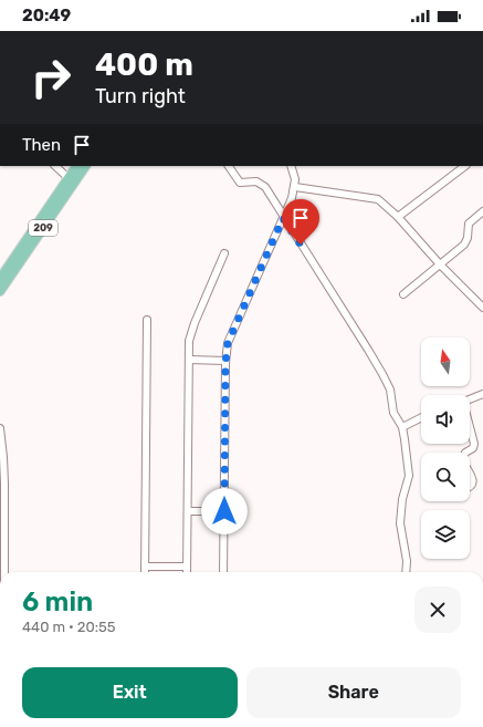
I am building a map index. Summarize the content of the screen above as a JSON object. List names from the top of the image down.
{
  "streets": {
    "main road": ["209"]
  },
  "north": "top",
  "page": {
    "status": "20:49",
    "turn": ["400 m", "Turn right"],
    "then": "Then",
    "heading": ["6 min", "440 m · 20:55"],
    "buttons": ["Exit", "Share"]
  }
}
